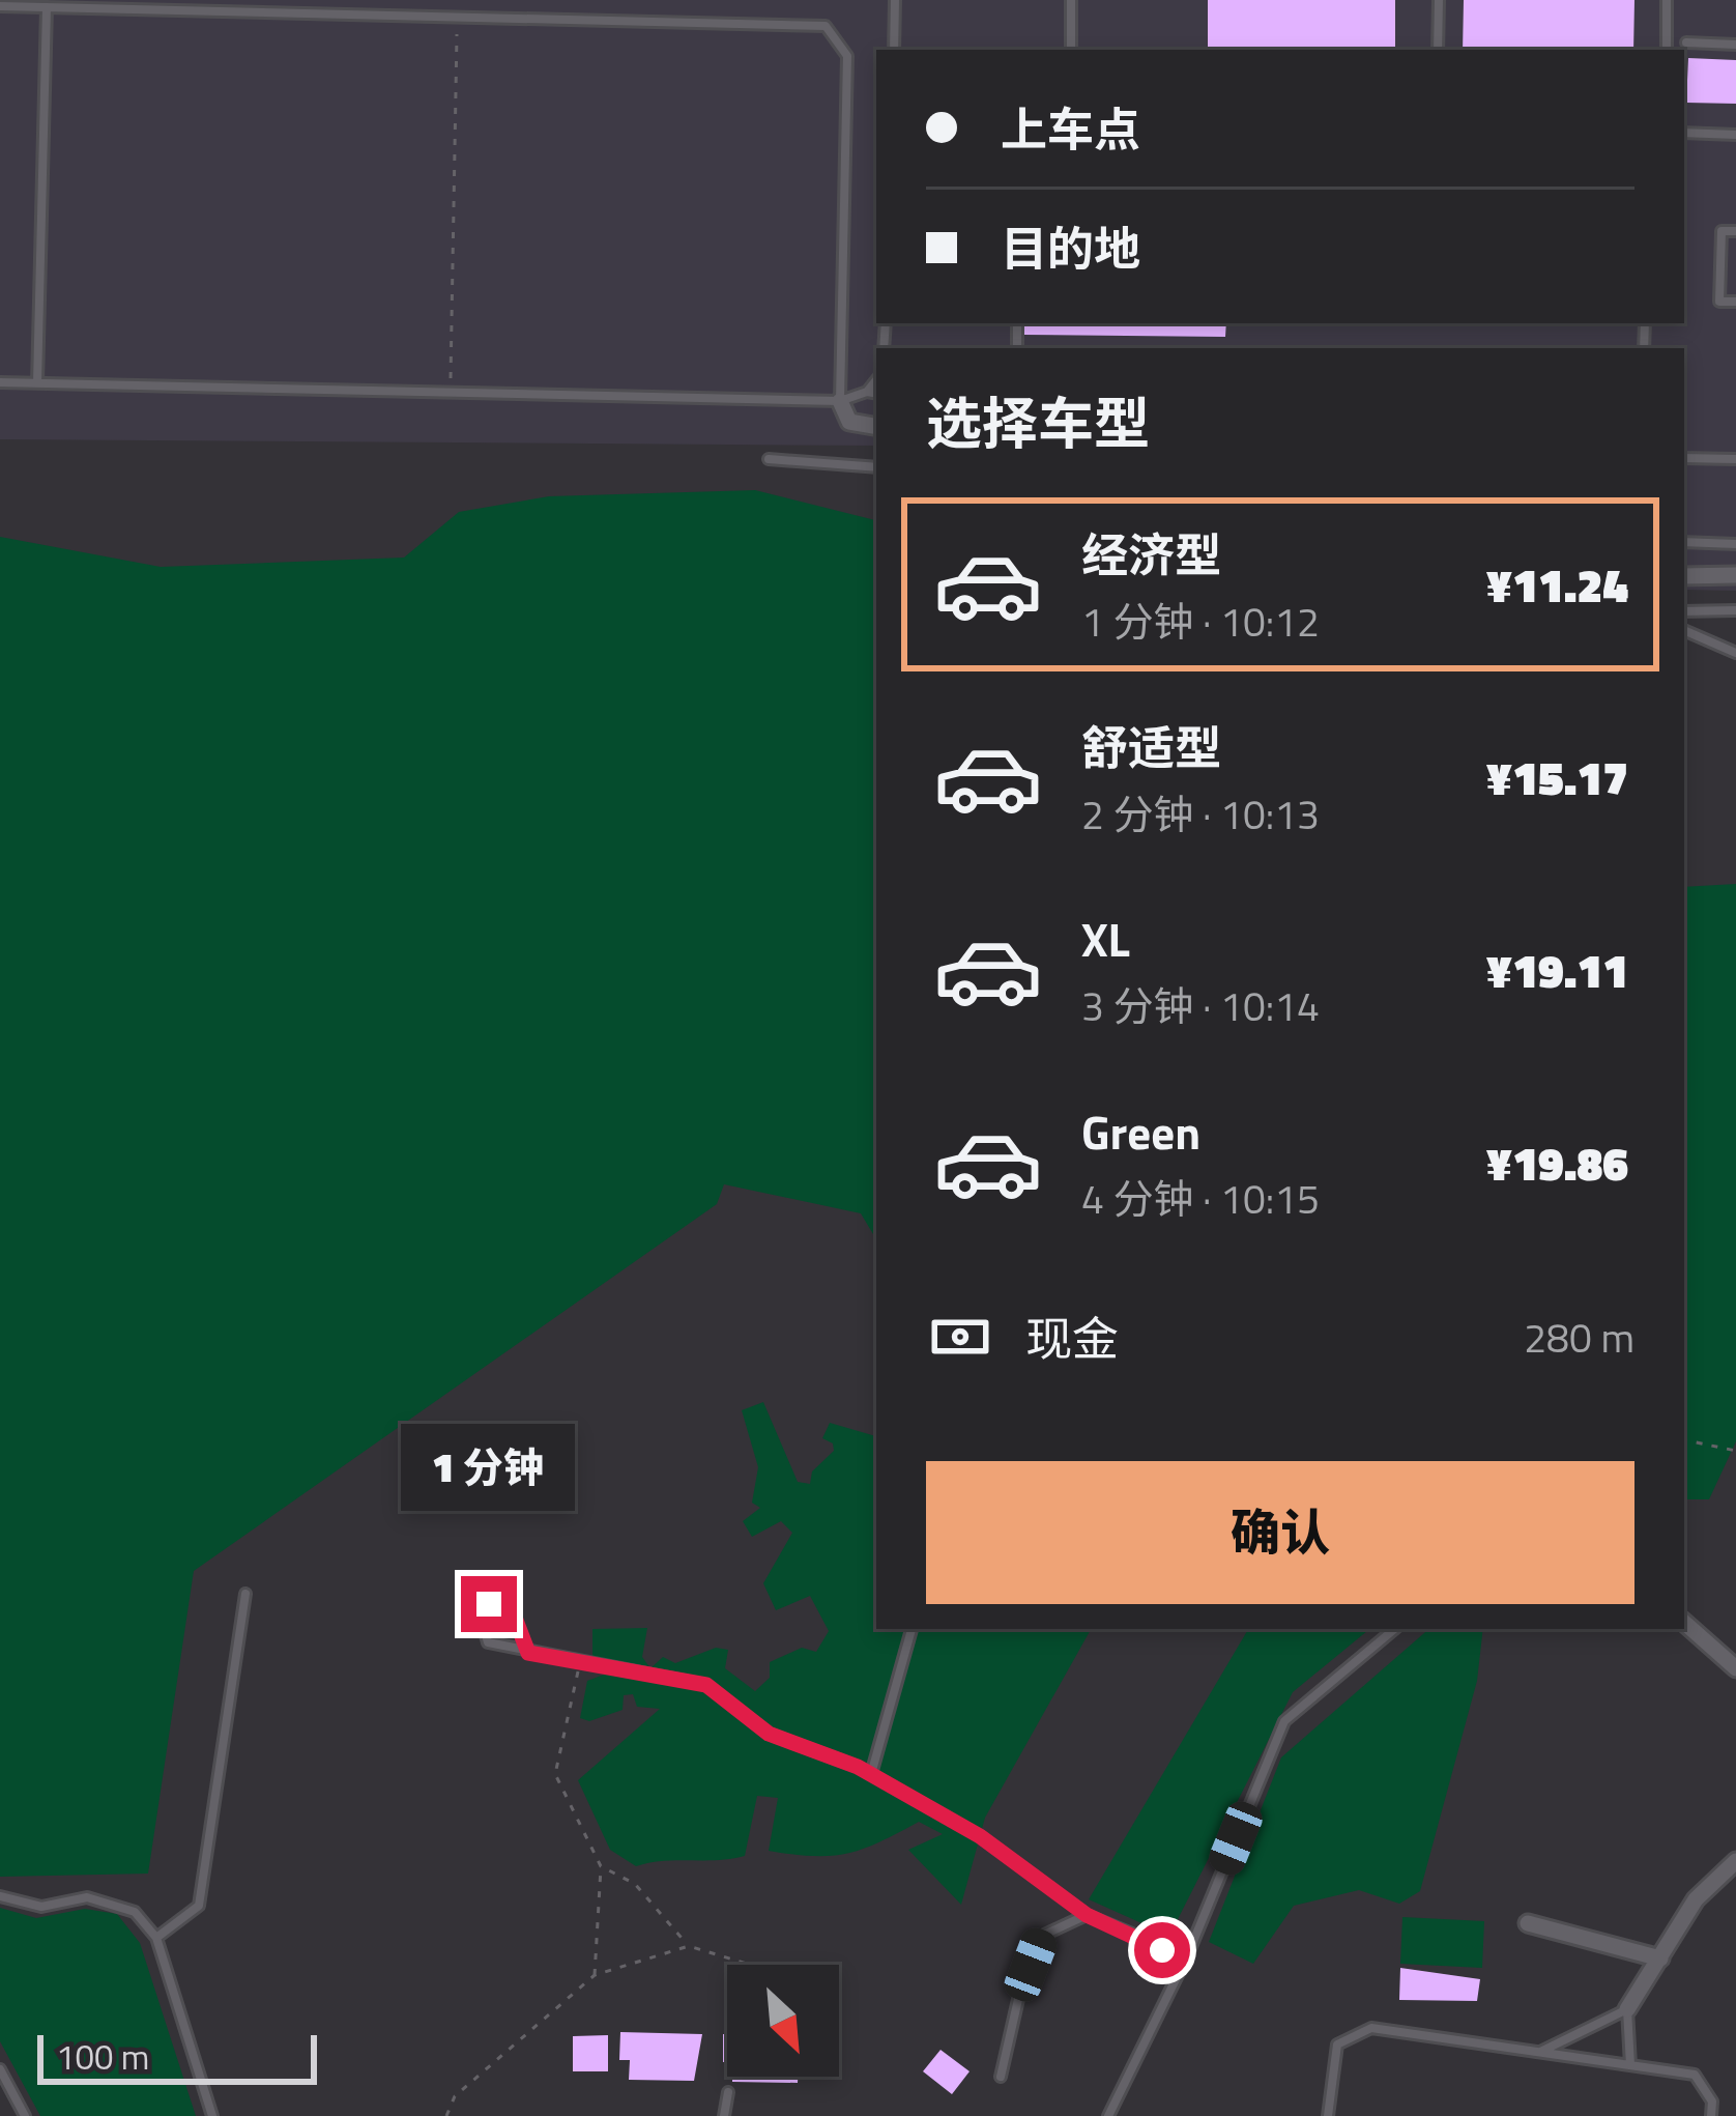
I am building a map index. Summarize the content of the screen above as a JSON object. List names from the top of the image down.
{
  "scale_bar": "100 m",
  "north": "bottom right",
  "page": {
    "banner": ["上车点", "目的地"],
    "heading": "选择车型",
    "list": [
      {
        "name": "经济型",
        "note": "1 分钟 · 10:12",
        "value": "¥11.24"
      },
      {
        "name": "舒适型",
        "note": "2 分钟 · 10:13",
        "value": "¥15.17"
      },
      {
        "name": "XL",
        "note": "3 分钟 · 10:14",
        "value": "¥19.11"
      },
      {
        "name": "Green",
        "note": "4 分钟 · 10:15",
        "value": "¥19.86"
      }
    ],
    "pay": ["现金", "280 m"],
    "bubble": "1 分钟",
    "buttons": "确认",
    "scale": "100 m"
  }
}
